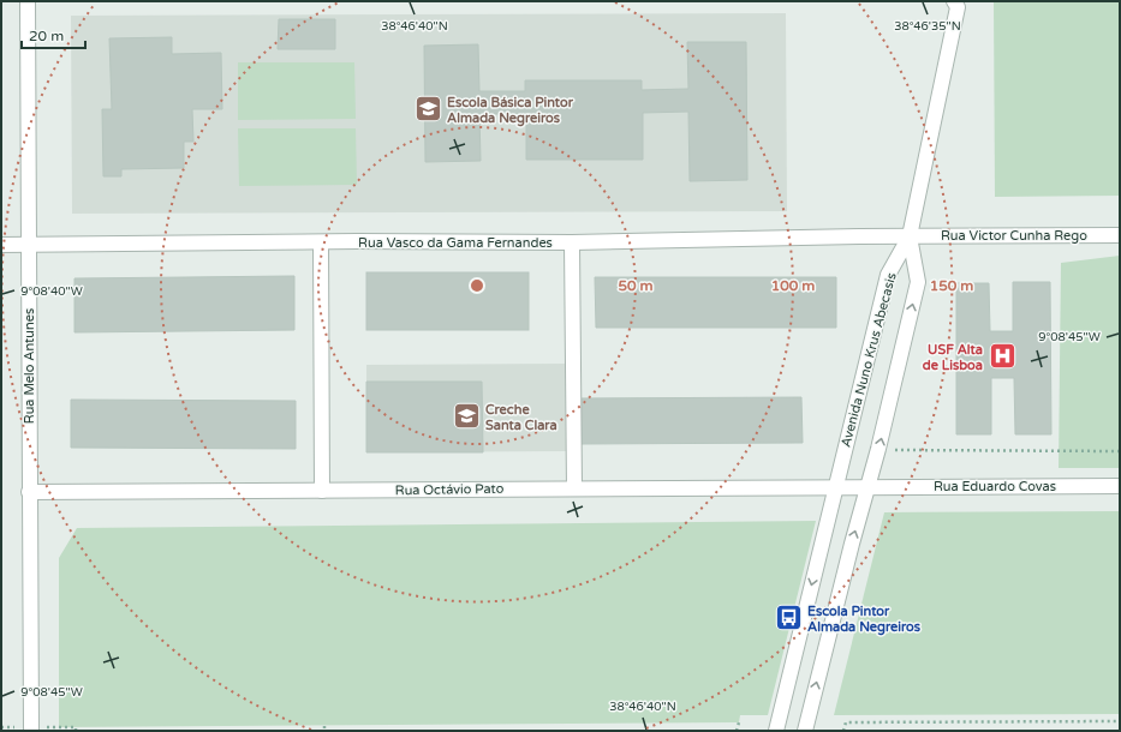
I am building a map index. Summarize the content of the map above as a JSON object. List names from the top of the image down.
{
  "streets": {
    "street": [
      "Rua Victor Cunha Rego",
      "Rua Vasco da Gama Fernandes",
      "Avenida Nuno Krus Abecasis",
      "Rua Melo Antunes",
      "Rua Eduardo Covas",
      "Rua Octávio Pato"
    ]
  },
  "crossings": [
    ["Rua Victor Cunha Rego", "Rua Vasco da Gama Fernandes"],
    ["Rua Victor Cunha Rego", "Avenida Nuno Krus Abecasis"],
    ["Rua Vasco da Gama Fernandes", "Avenida Nuno Krus Abecasis"],
    ["Rua Vasco da Gama Fernandes", "Rua Melo Antunes"],
    ["Avenida Nuno Krus Abecasis", "Rua Eduardo Covas"],
    ["Avenida Nuno Krus Abecasis", "Rua Octávio Pato"],
    ["Rua Melo Antunes", "Rua Octávio Pato"],
    ["Rua Eduardo Covas", "Rua Octávio Pato"]
  ],
  "places": {
    "school or university": ["Escola Básica Pintor Almada Negreiros", "Creche Santa Clara"],
    "hospital": ["USF Alta de Lisboa"],
    "bus stop": ["Escola Pintor Almada Negreiros"]
  },
  "scale_bar": "20 m",
  "coordinates": [
    "38°46'40\"N",
    "38°46'35\"N",
    "9°08'40\"W",
    "9°08'45\"W"
  ],
  "rings": ["50 m", "100 m", "150 m"]
}
